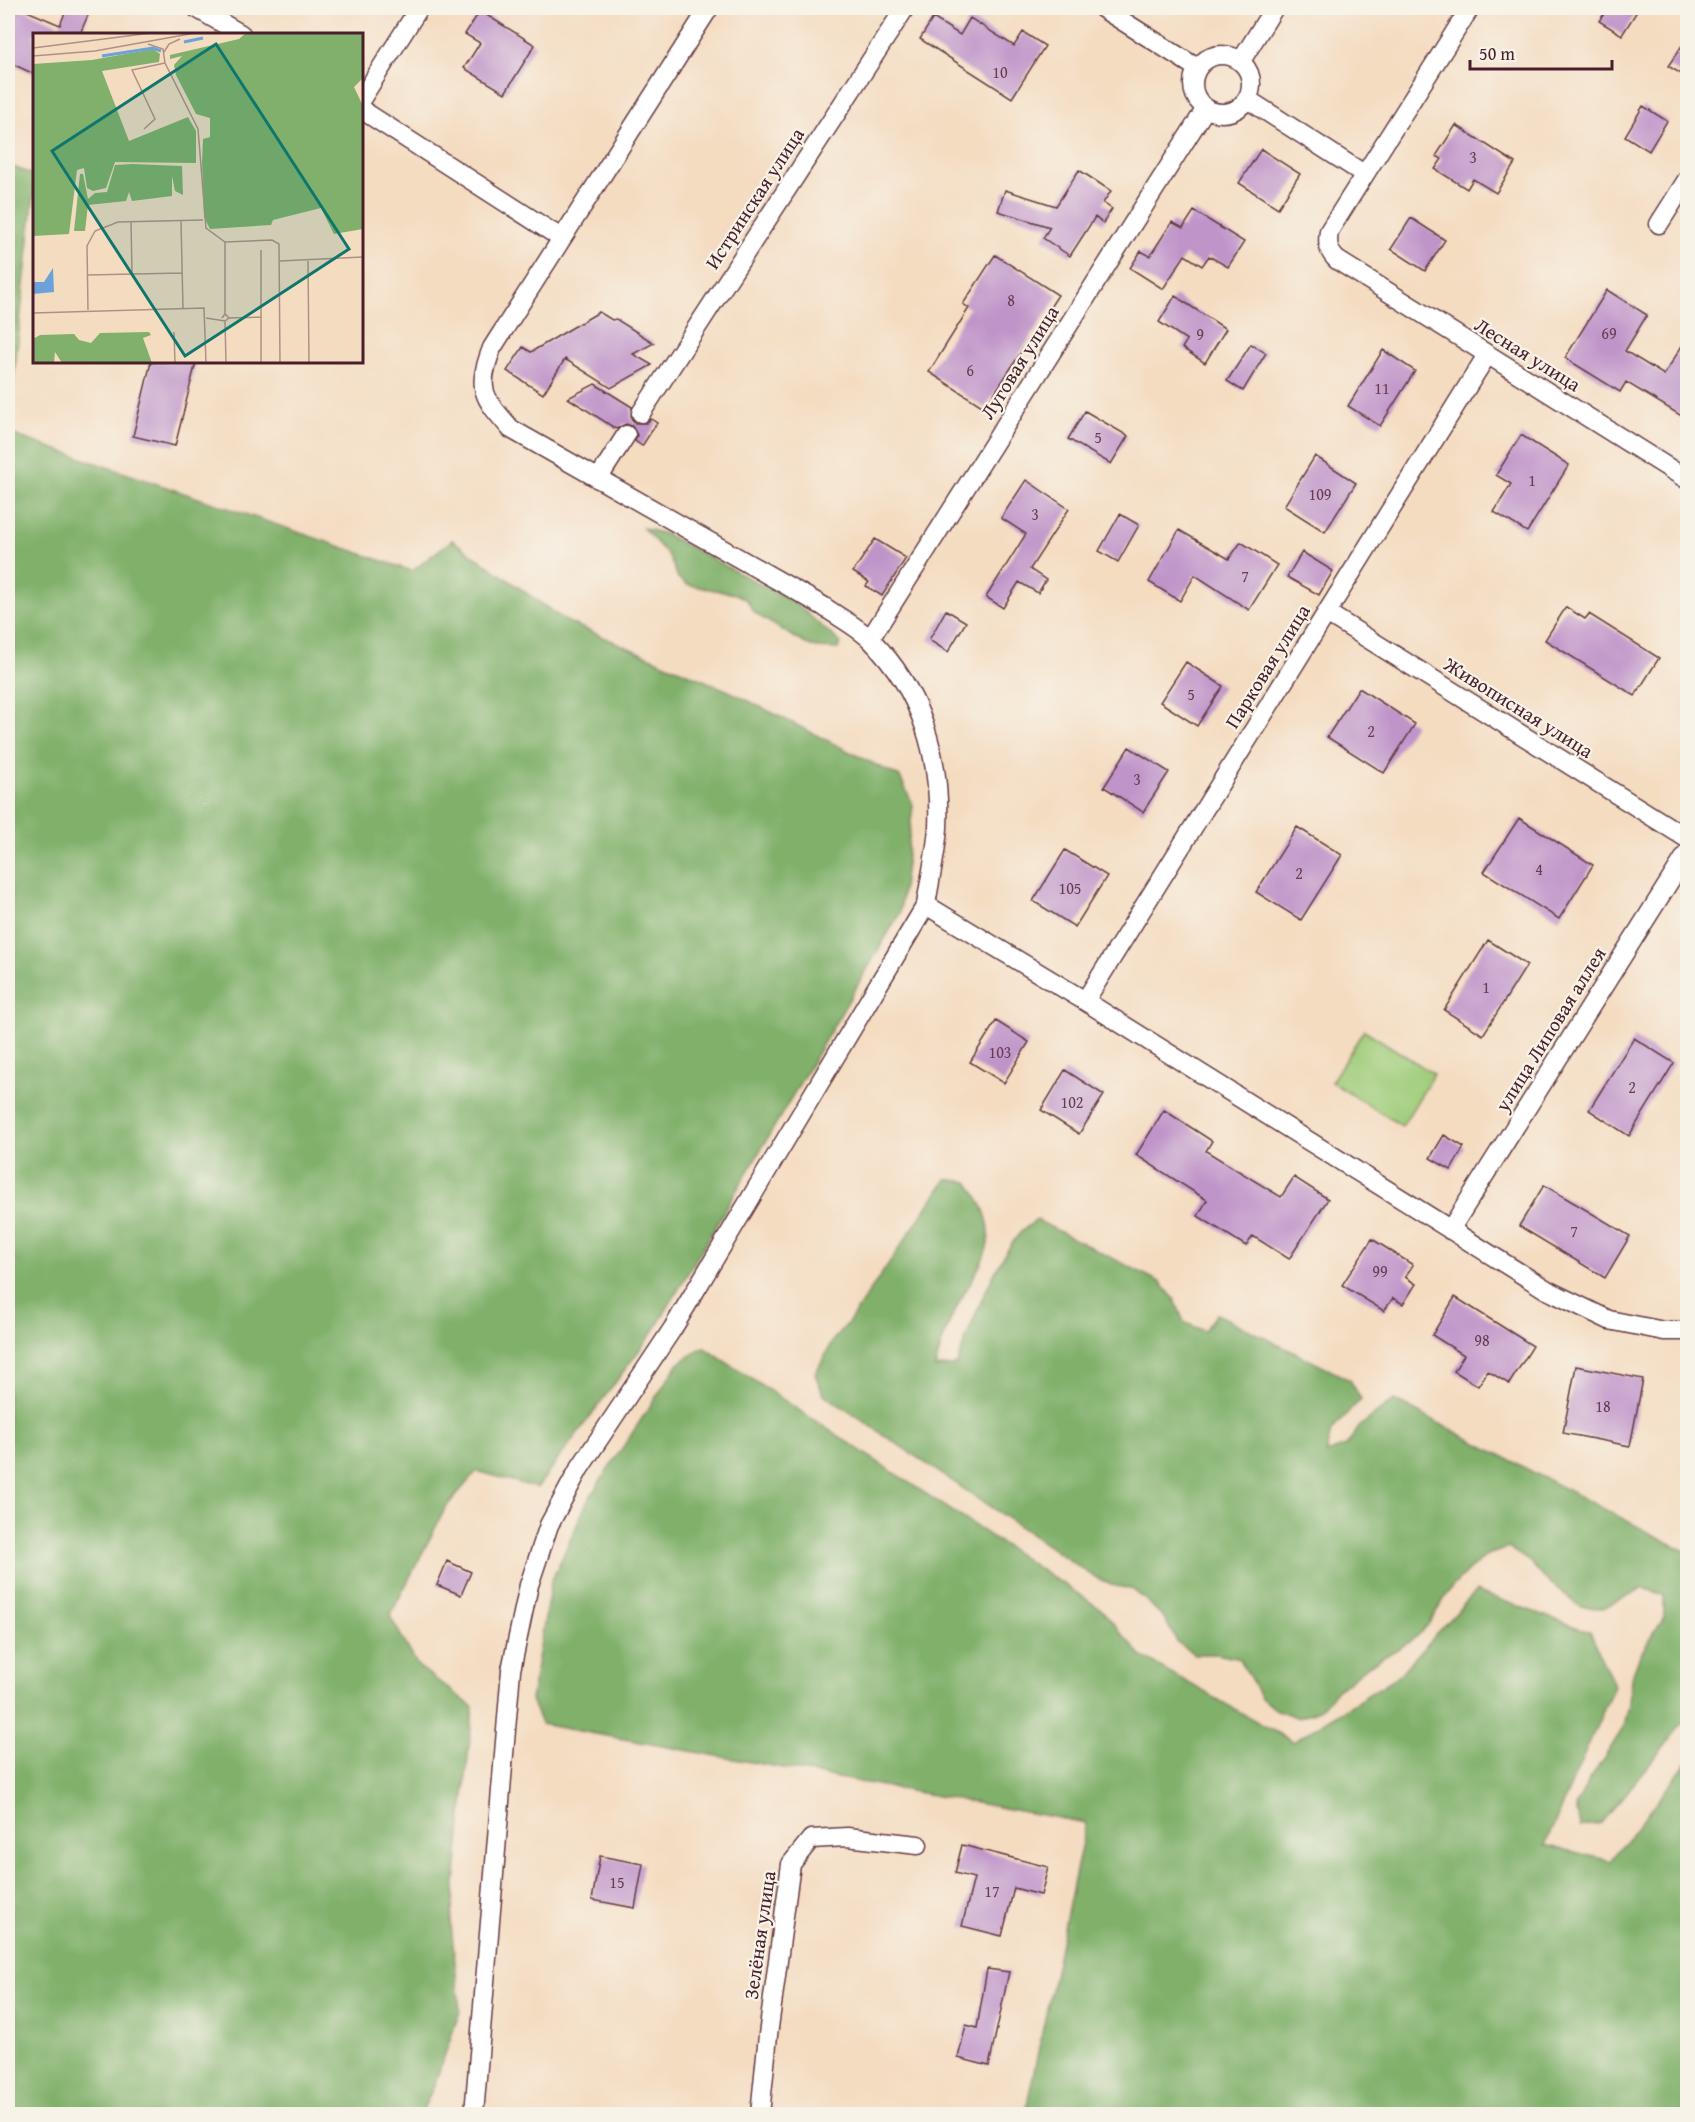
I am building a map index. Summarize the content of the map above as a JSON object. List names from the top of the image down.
{
  "streets": {
    "street": [
      "Истринская улица",
      "Лесная улица",
      "Луговая улица",
      "Парковая улица",
      "Живописная улица",
      "улица Липовая аллея",
      "Зелёная улица"
    ]
  },
  "crossings": [
    ["Лесная улица", "Парковая улица"],
    ["Парковая улица", "Живописная улица"]
  ],
  "house_numbers": [
    "10",
    "3",
    "8",
    "69",
    "9",
    "6",
    "11",
    "5",
    "1",
    "109",
    "3",
    "7",
    "5",
    "2",
    "3",
    "4",
    "2",
    "105",
    "1",
    "103",
    "2",
    "102",
    "7",
    "99",
    "98",
    "18",
    "15",
    "17"
  ],
  "scale_bar": "50 m"
}
